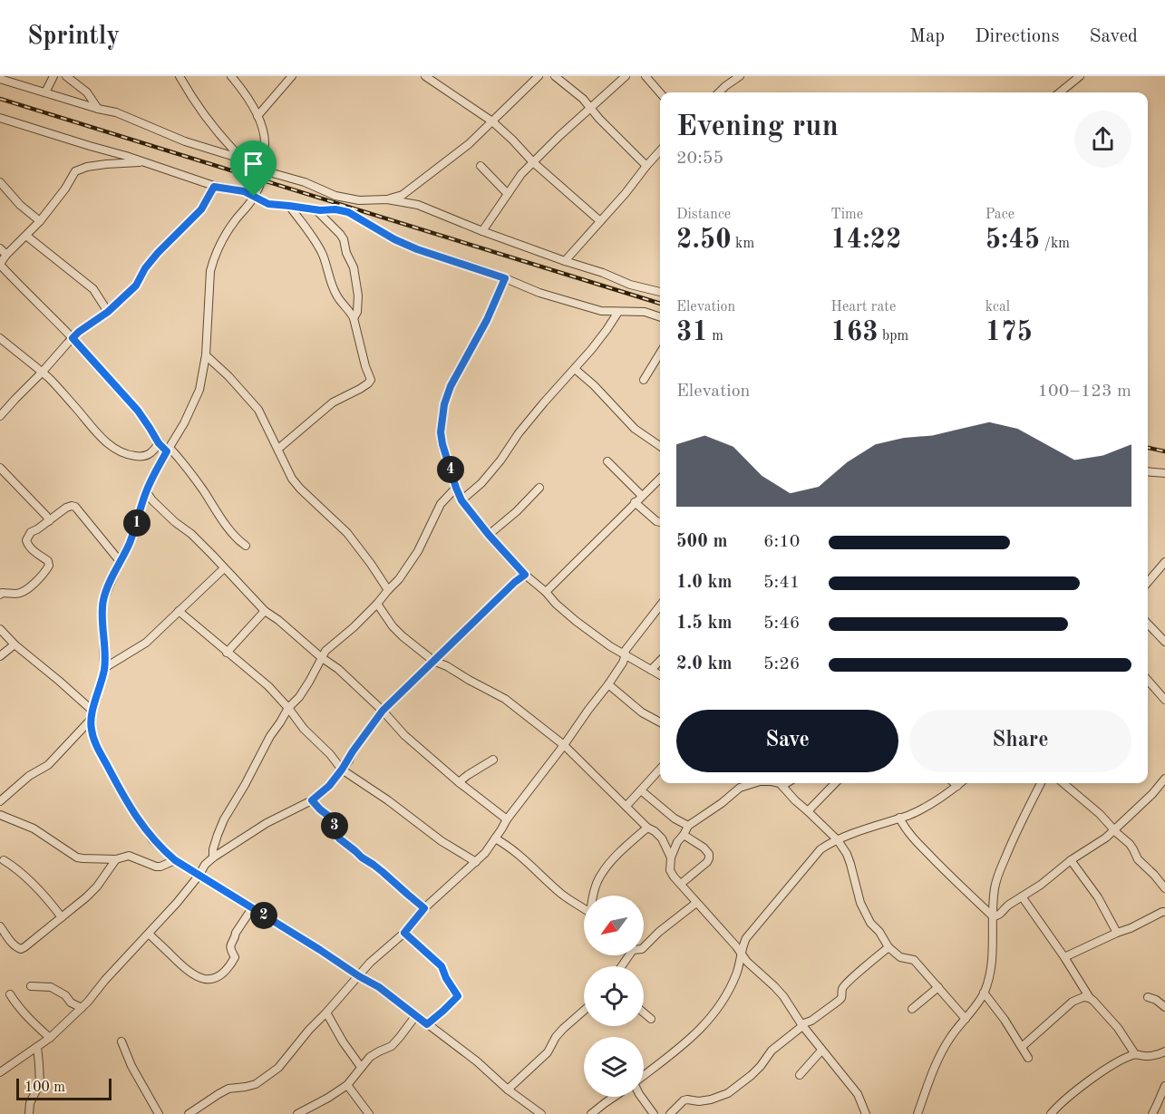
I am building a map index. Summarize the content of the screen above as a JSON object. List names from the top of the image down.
{
  "scale_bar": "100 m",
  "north": "bottom left",
  "page": {
    "header": "Sprintly",
    "nav": ["Map", "Directions", "Saved"],
    "heading": ["Evening run", "20:55"],
    "stats": [
      ["Distance", "2.50 km"],
      ["Time", "14:22"],
      ["Pace", "5:45 /km"],
      ["Elevation", "31 m"],
      ["Heart rate", "163 bpm"],
      ["kcal", "175"]
    ],
    "chart": ["Elevation", "100–123 m"],
    "pins": [
      "4",
      "1",
      "3",
      "2"
    ],
    "list": [
      {
        "name": "500 m",
        "note": "6:10"
      },
      {
        "name": "1.0 km",
        "note": "5:41"
      },
      {
        "name": "1.5 km",
        "note": "5:46"
      },
      {
        "name": "2.0 km",
        "note": "5:26"
      }
    ],
    "buttons": ["Save", "Share"],
    "scale": "100 m"
  }
}
